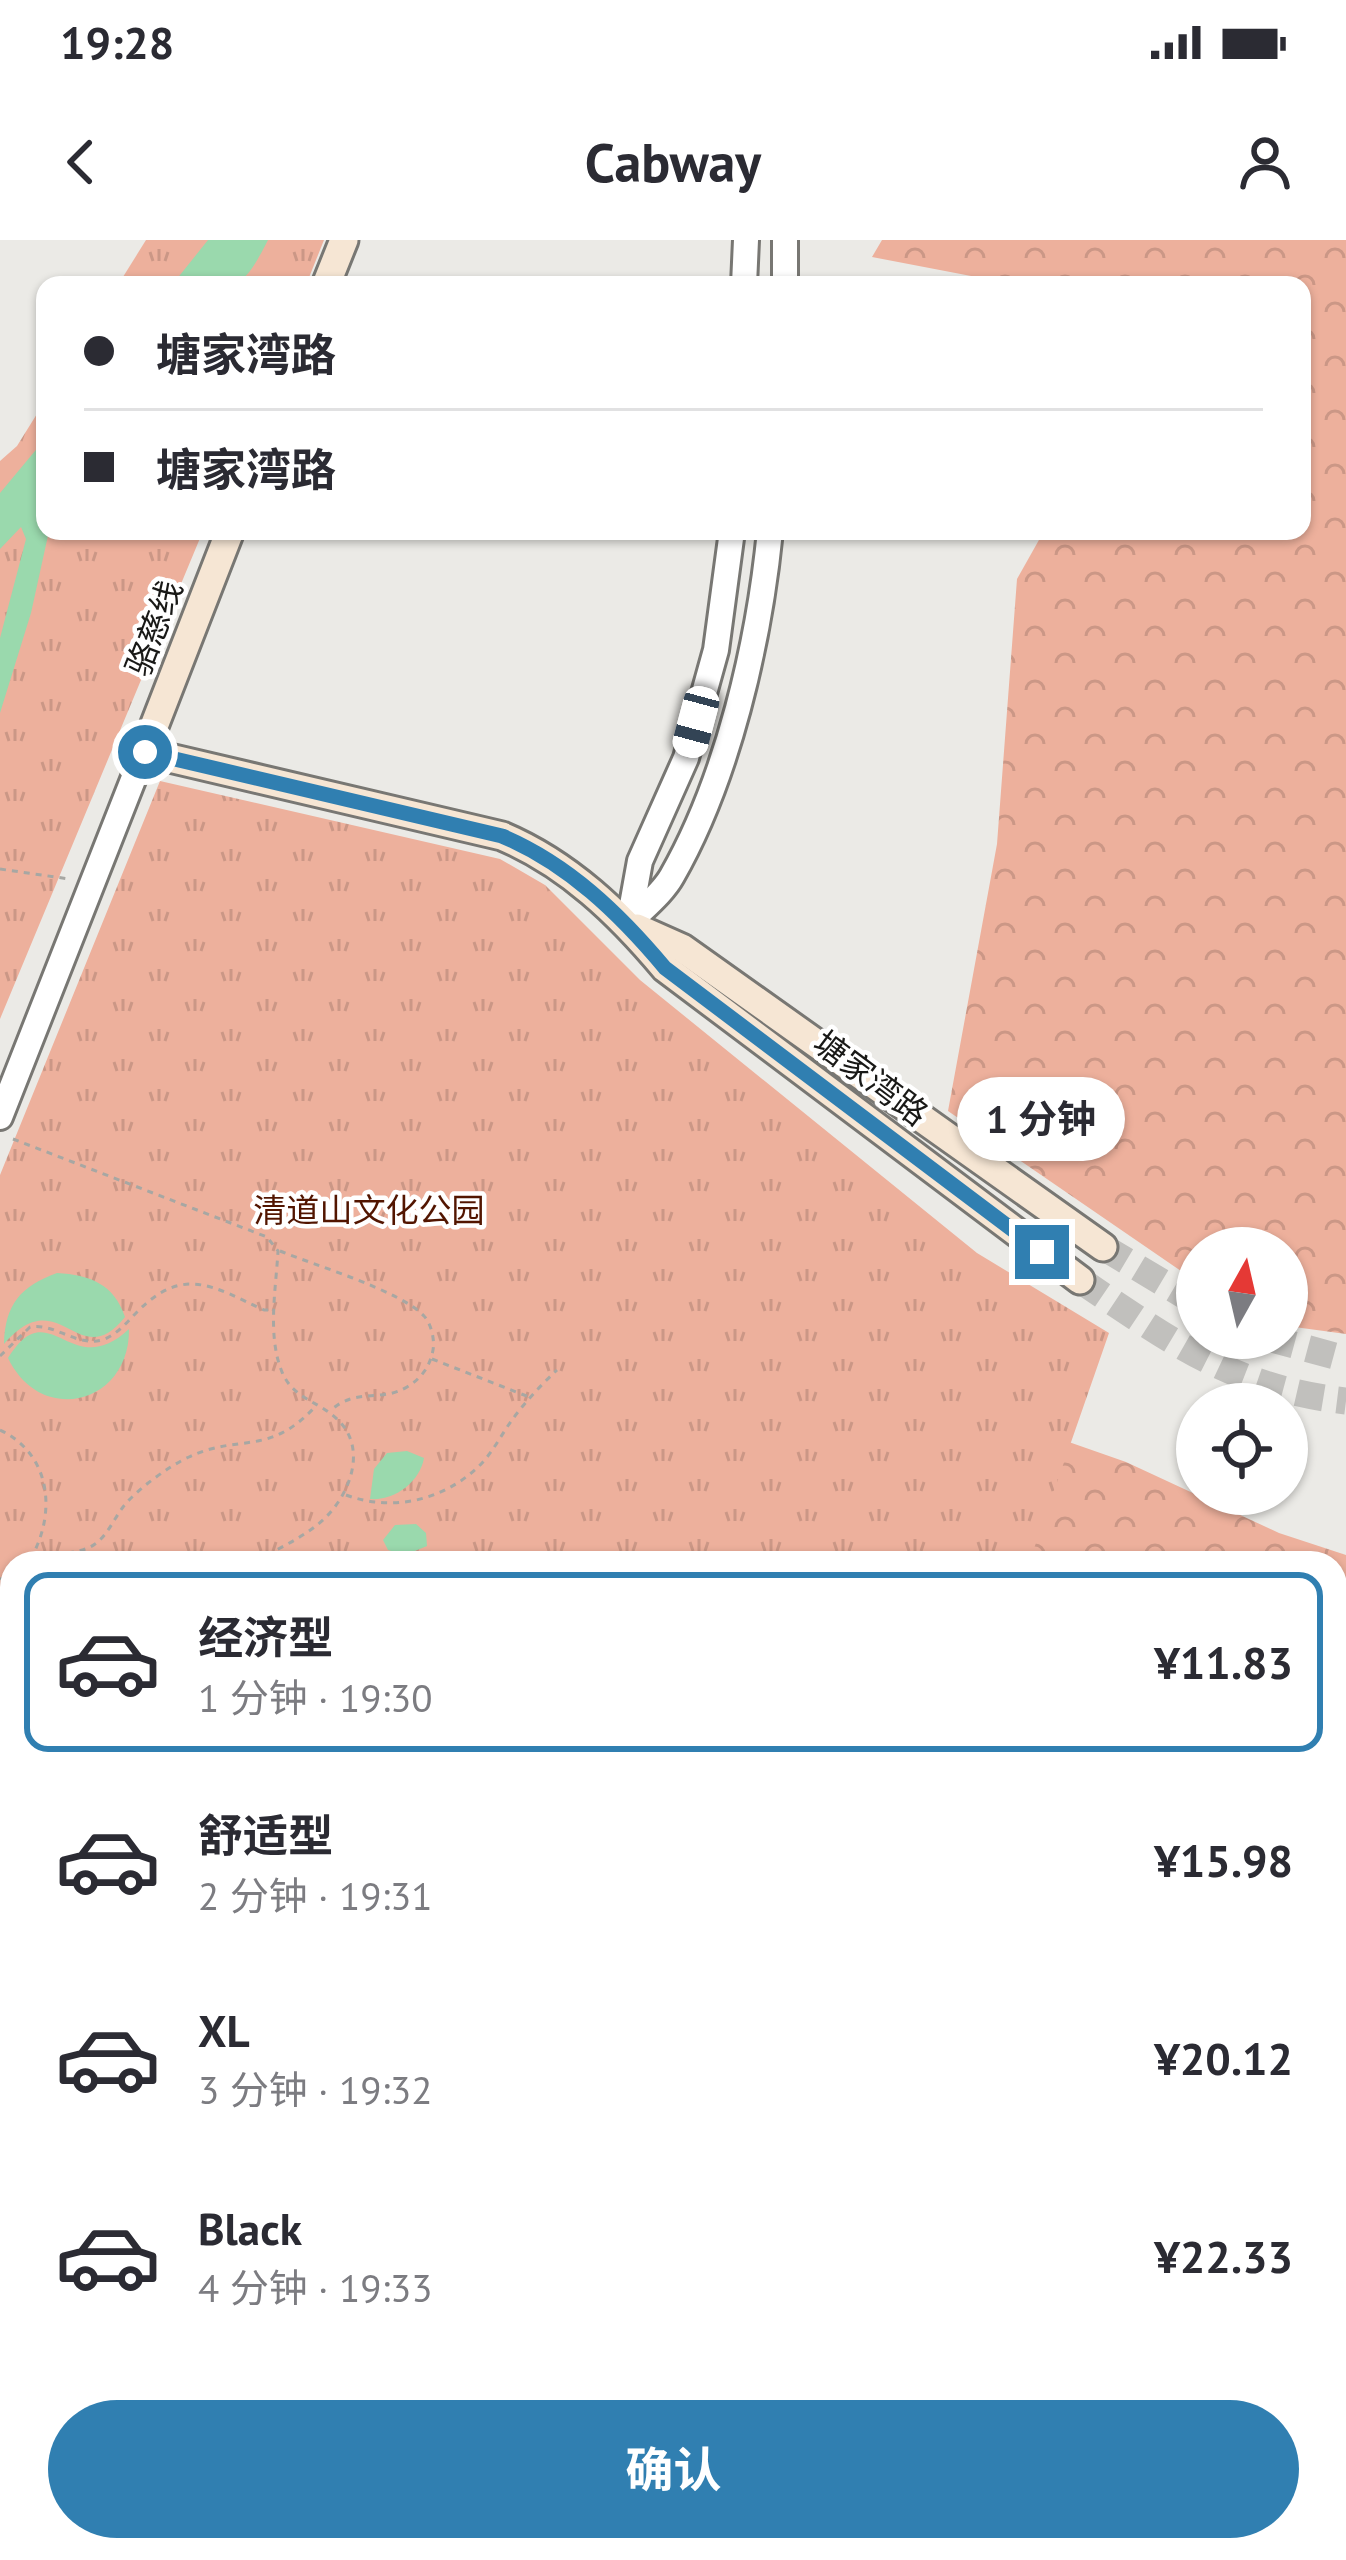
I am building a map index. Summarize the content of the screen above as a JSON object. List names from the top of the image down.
{
  "streets": {
    "main road": ["骆慈线", "塘家湾路"]
  },
  "crossings": [
    ["骆慈线", "塘家湾路"]
  ],
  "parks": ["清道山文化公园"],
  "north": "top",
  "page": {
    "status": "19:28",
    "header": "Cabway",
    "banner": ["塘家湾路", "塘家湾路"],
    "bubble": "1 分钟",
    "list": [
      {
        "name": "经济型",
        "note": "1 分钟 · 19:30",
        "value": "¥11.83"
      },
      {
        "name": "舒适型",
        "note": "2 分钟 · 19:31",
        "value": "¥15.98"
      },
      {
        "name": "XL",
        "note": "3 分钟 · 19:32",
        "value": "¥20.12"
      },
      {
        "name": "Black",
        "note": "4 分钟 · 19:33",
        "value": "¥22.33"
      }
    ],
    "buttons": "确认"
  }
}
